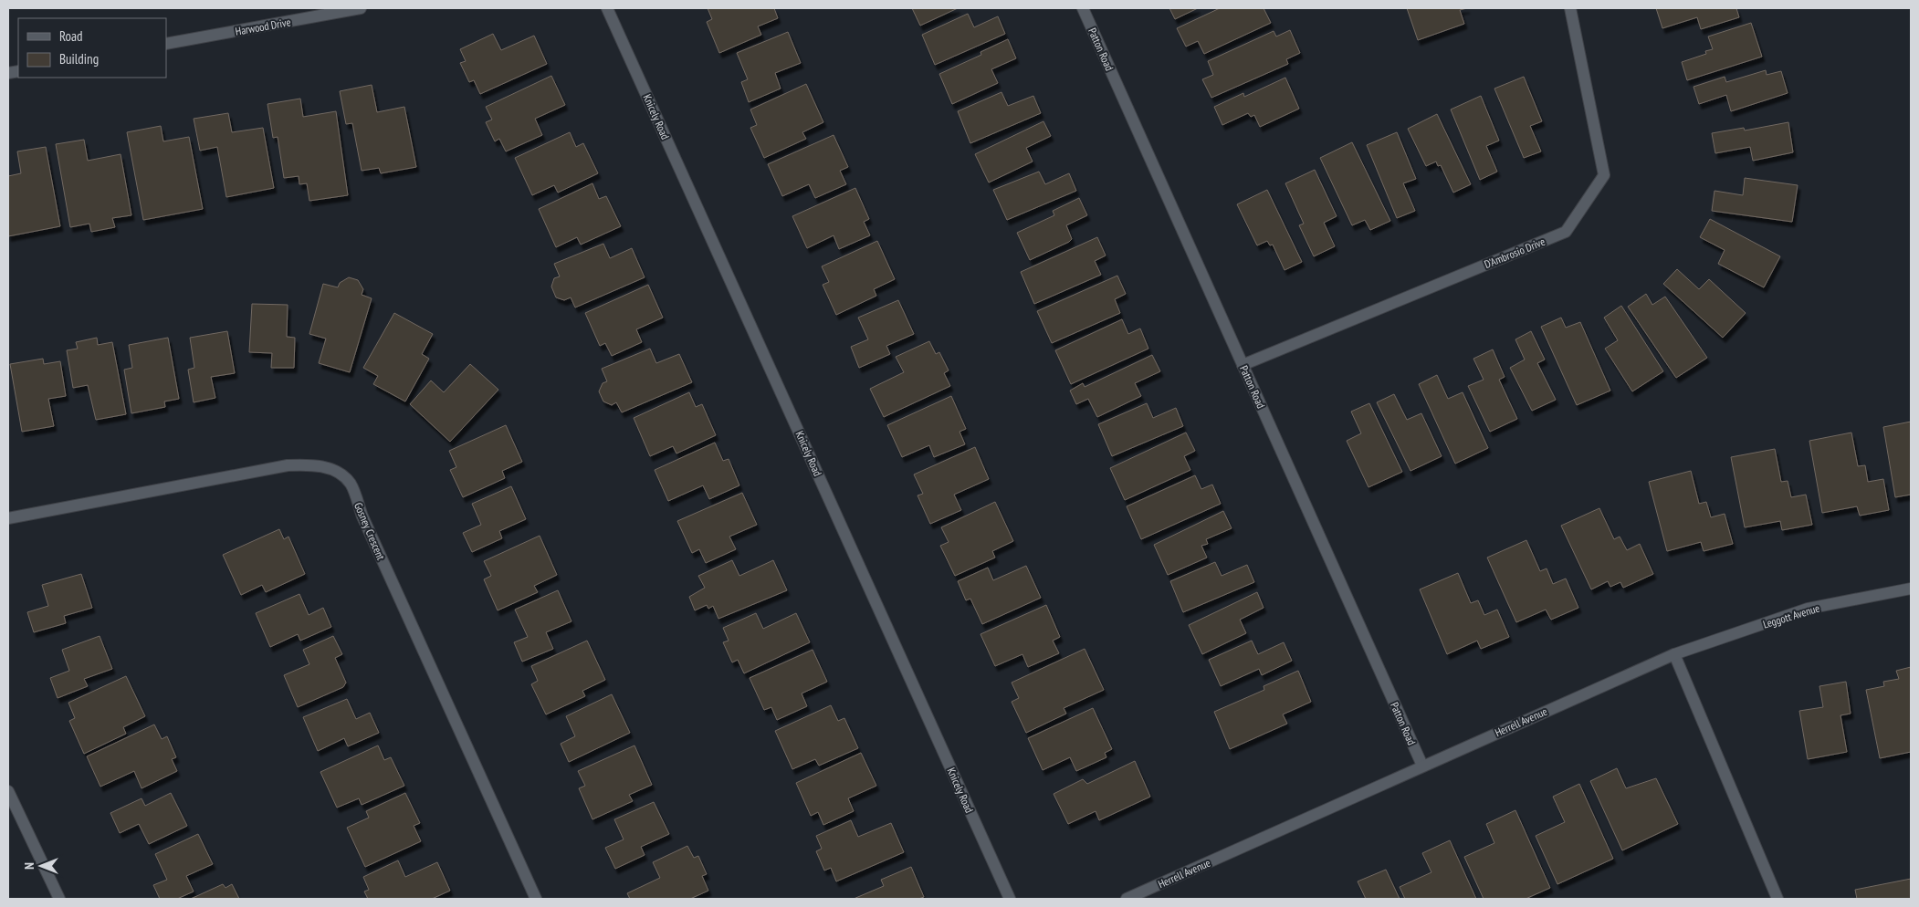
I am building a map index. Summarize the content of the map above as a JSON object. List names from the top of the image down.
{
  "streets": {
    "street": [
      "Harwood Drive",
      "Patton Road",
      "Knicely Road",
      "D'Ambrosio Drive",
      "Gosney Crescent",
      "Leggott Avenue",
      "Herrell Avenue"
    ]
  },
  "crossings": [
    ["Patton Road", "D'Ambrosio Drive"],
    ["Patton Road", "Herrell Avenue"],
    ["Leggott Avenue", "Herrell Avenue"]
  ],
  "legend": ["Road", "Building"],
  "north": "left"
}
